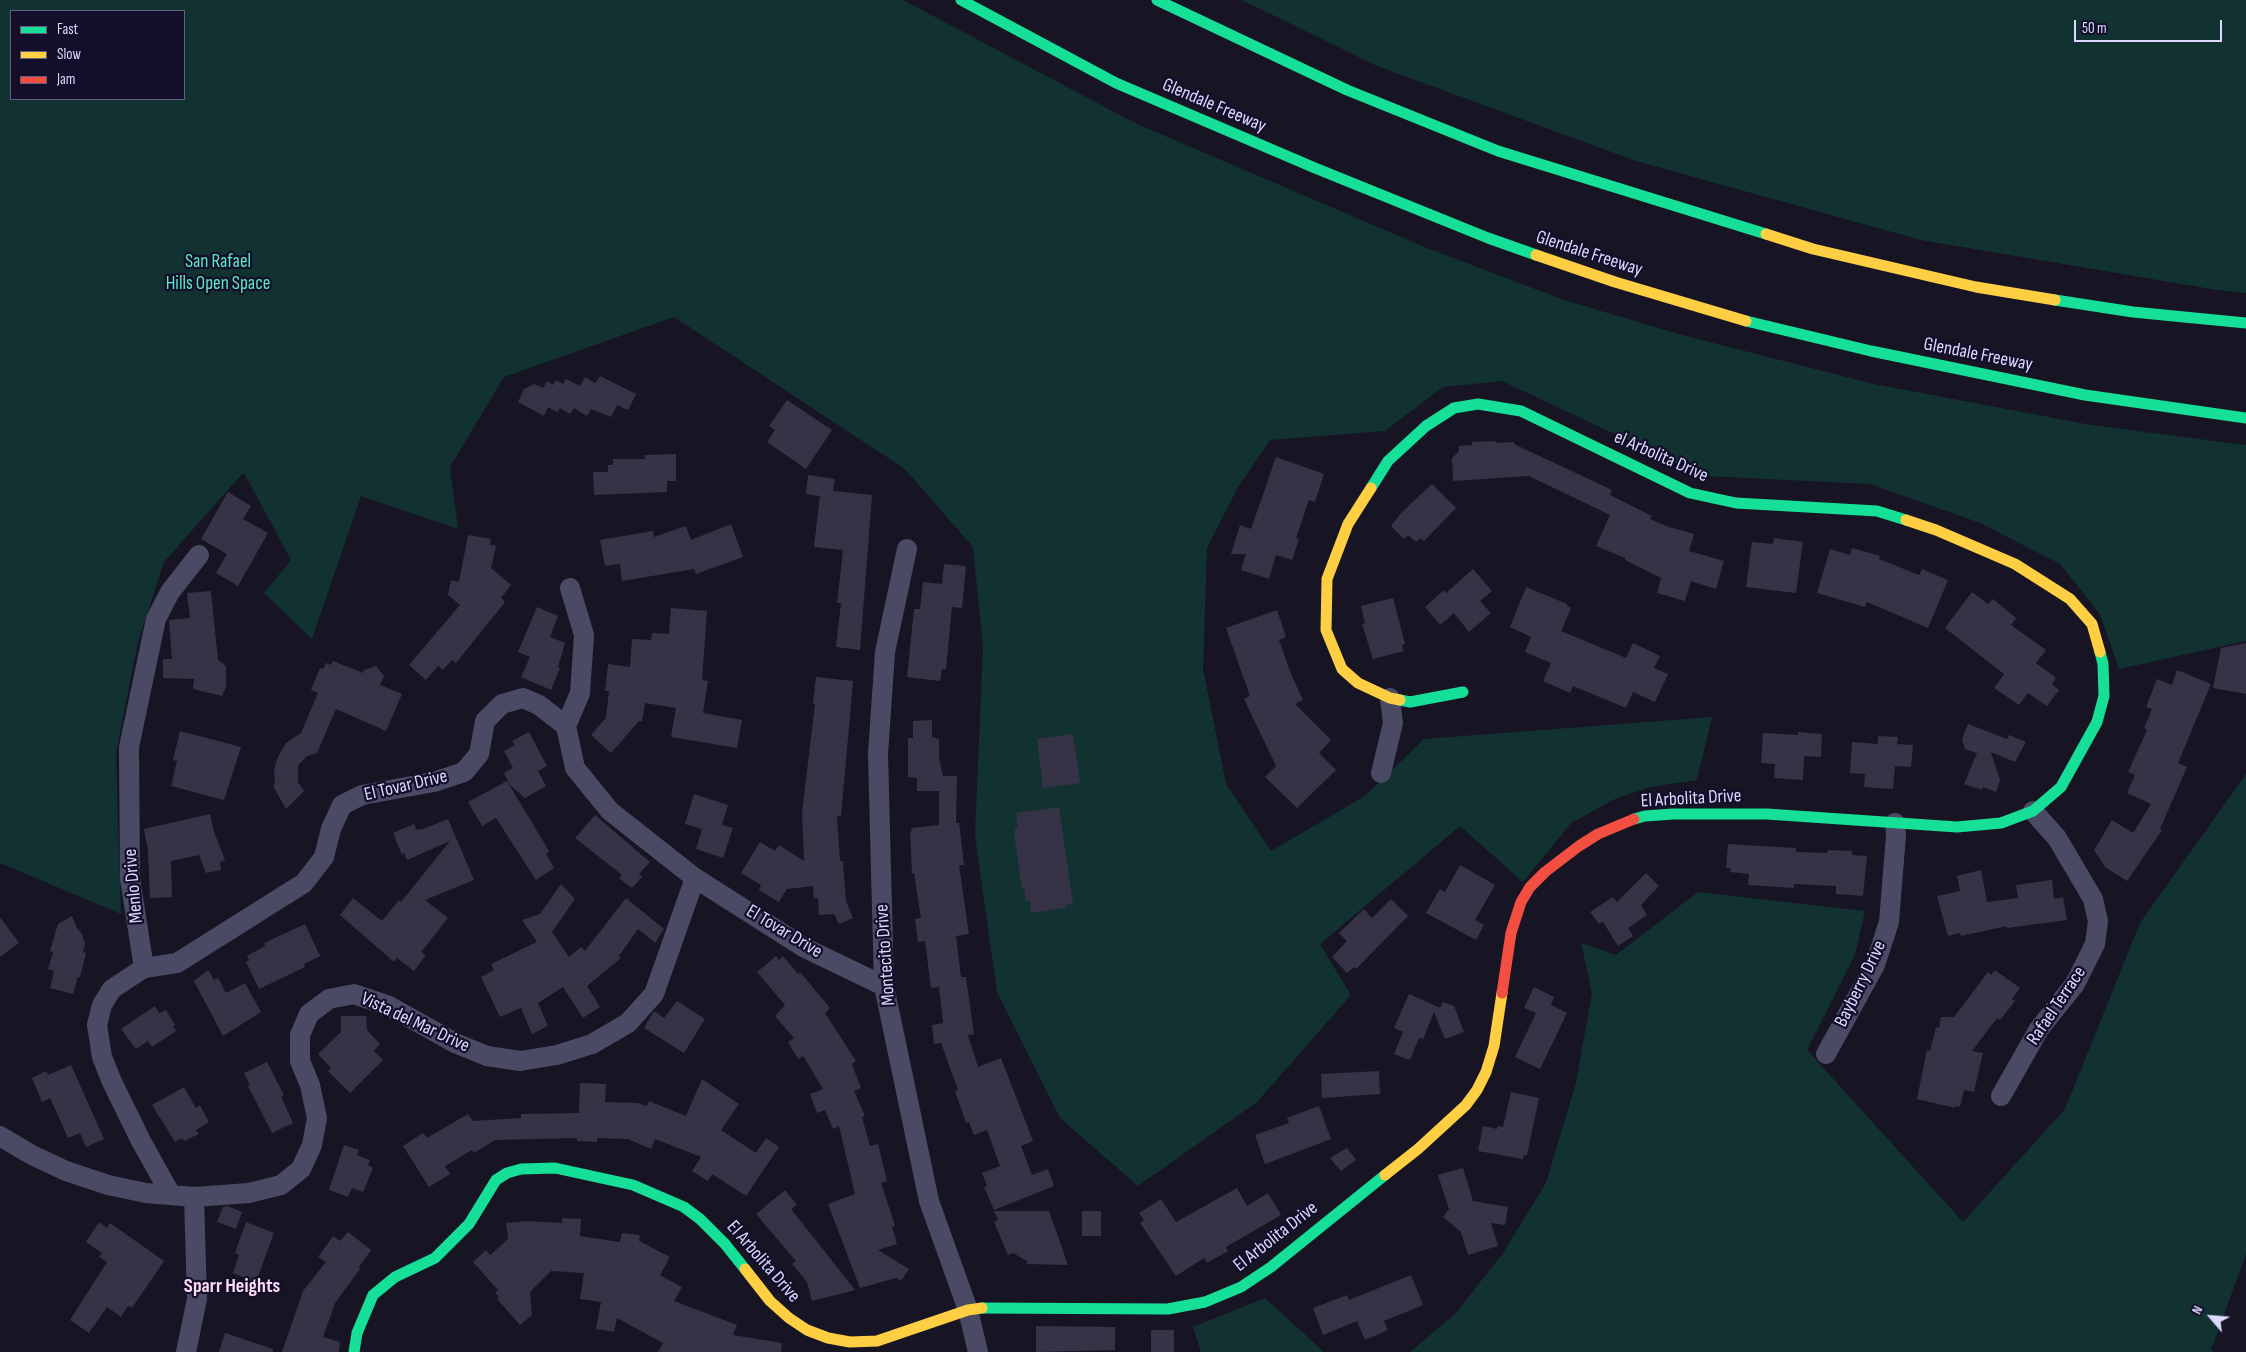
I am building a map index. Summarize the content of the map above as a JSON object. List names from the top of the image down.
{
  "streets": {
    "main road": ["Glendale Freeway", "el Arbolita Drive", "El Arbolita Drive"],
    "street": [
      "El Tovar Drive",
      "Menlo Drive",
      "Montecito Drive",
      "Bayberry Drive",
      "Rafael Terrace",
      "Vista del Mar Drive"
    ]
  },
  "crossings": [
    ["el Arbolita Drive", "El Arbolita Drive"],
    ["el Arbolita Drive", "Rafael Terrace"],
    ["El Tovar Drive", "Menlo Drive"],
    ["El Tovar Drive", "Montecito Drive"],
    ["El Tovar Drive", "Vista del Mar Drive"],
    ["El Arbolita Drive", "Montecito Drive"],
    ["El Arbolita Drive", "Bayberry Drive"],
    ["El Arbolita Drive", "Rafael Terrace"]
  ],
  "districts": ["Sparr Heights"],
  "parks": ["San Rafael Hills Open Space"],
  "legend": ["Fast", "Slow", "Jam"],
  "scale_bar": "50 m",
  "north": "top left"
}
